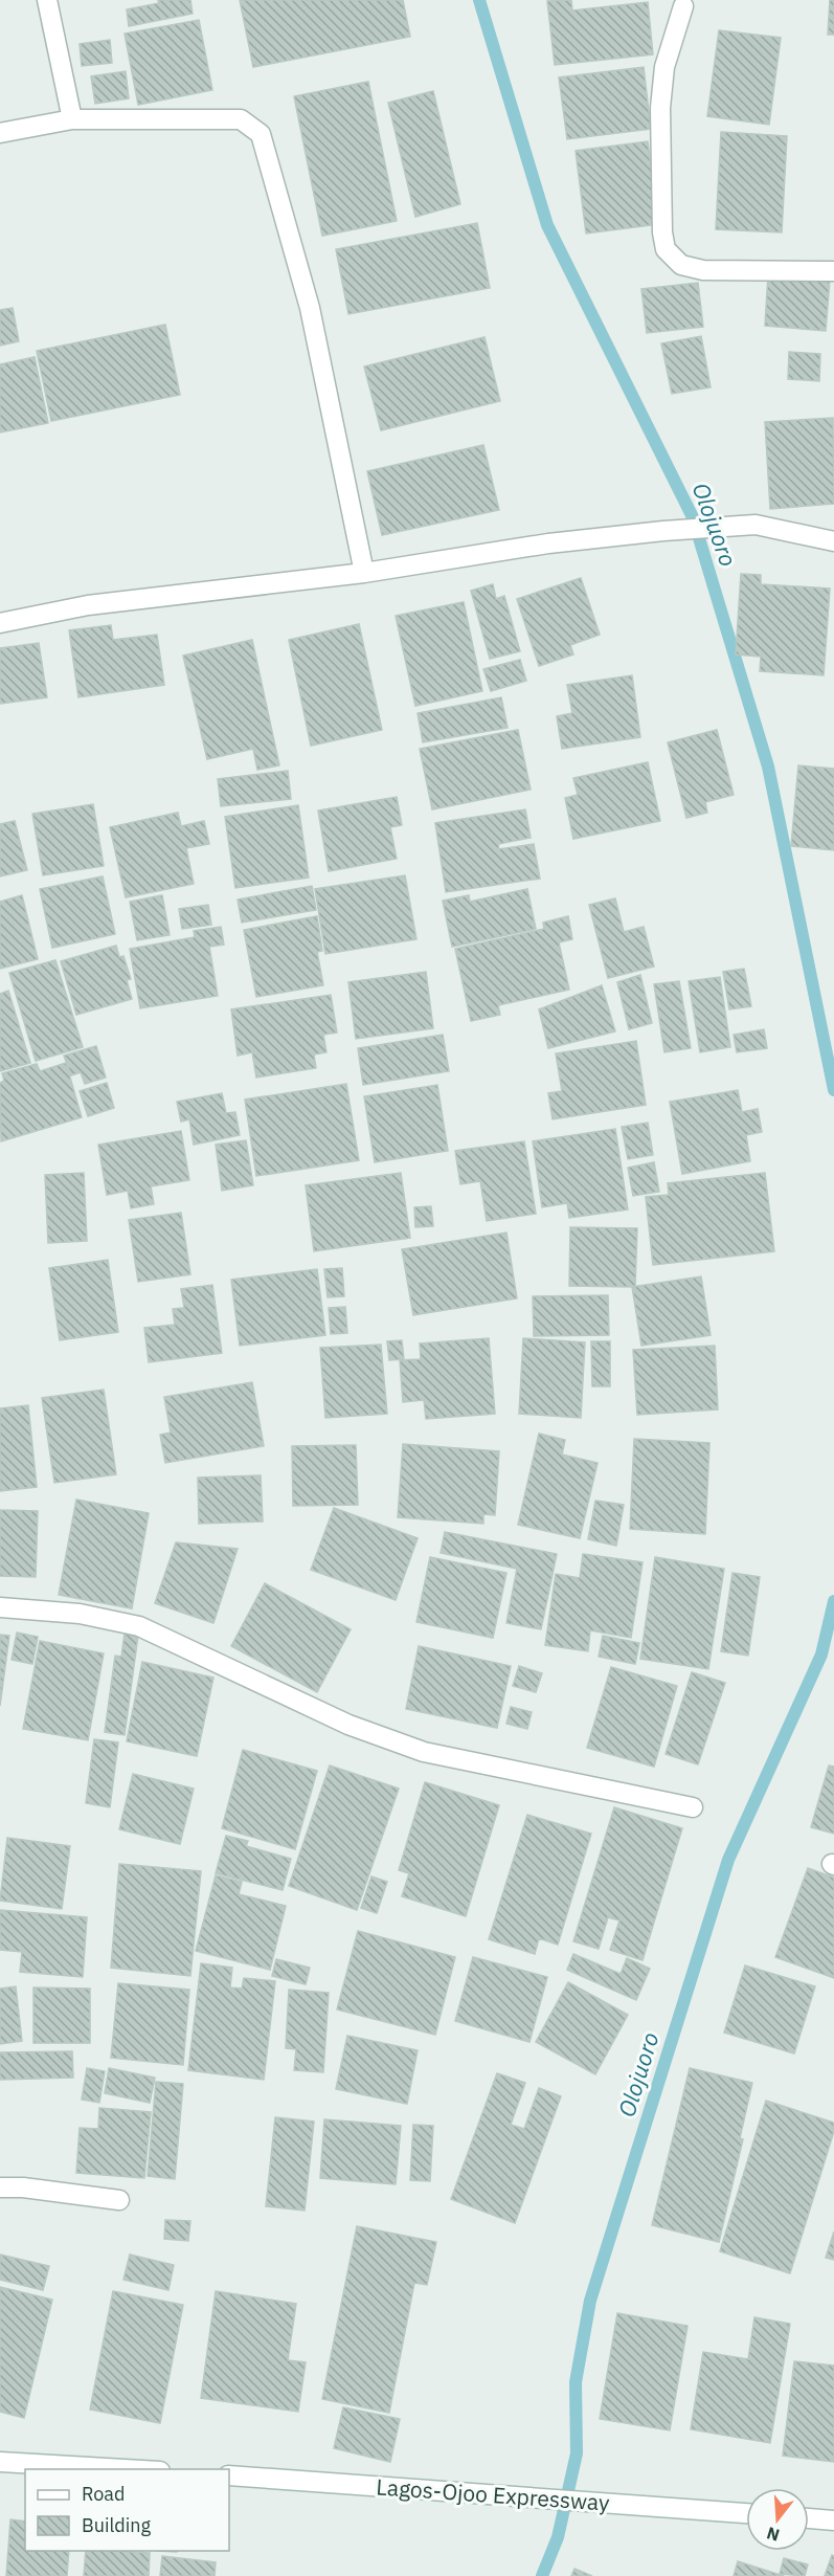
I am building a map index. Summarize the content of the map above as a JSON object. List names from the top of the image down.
{
  "streets": {
    "street": ["Lagos-Ojoo Expressway"]
  },
  "water": ["Olojuoro"],
  "legend": ["Road", "Building"],
  "north": "bottom"
}
